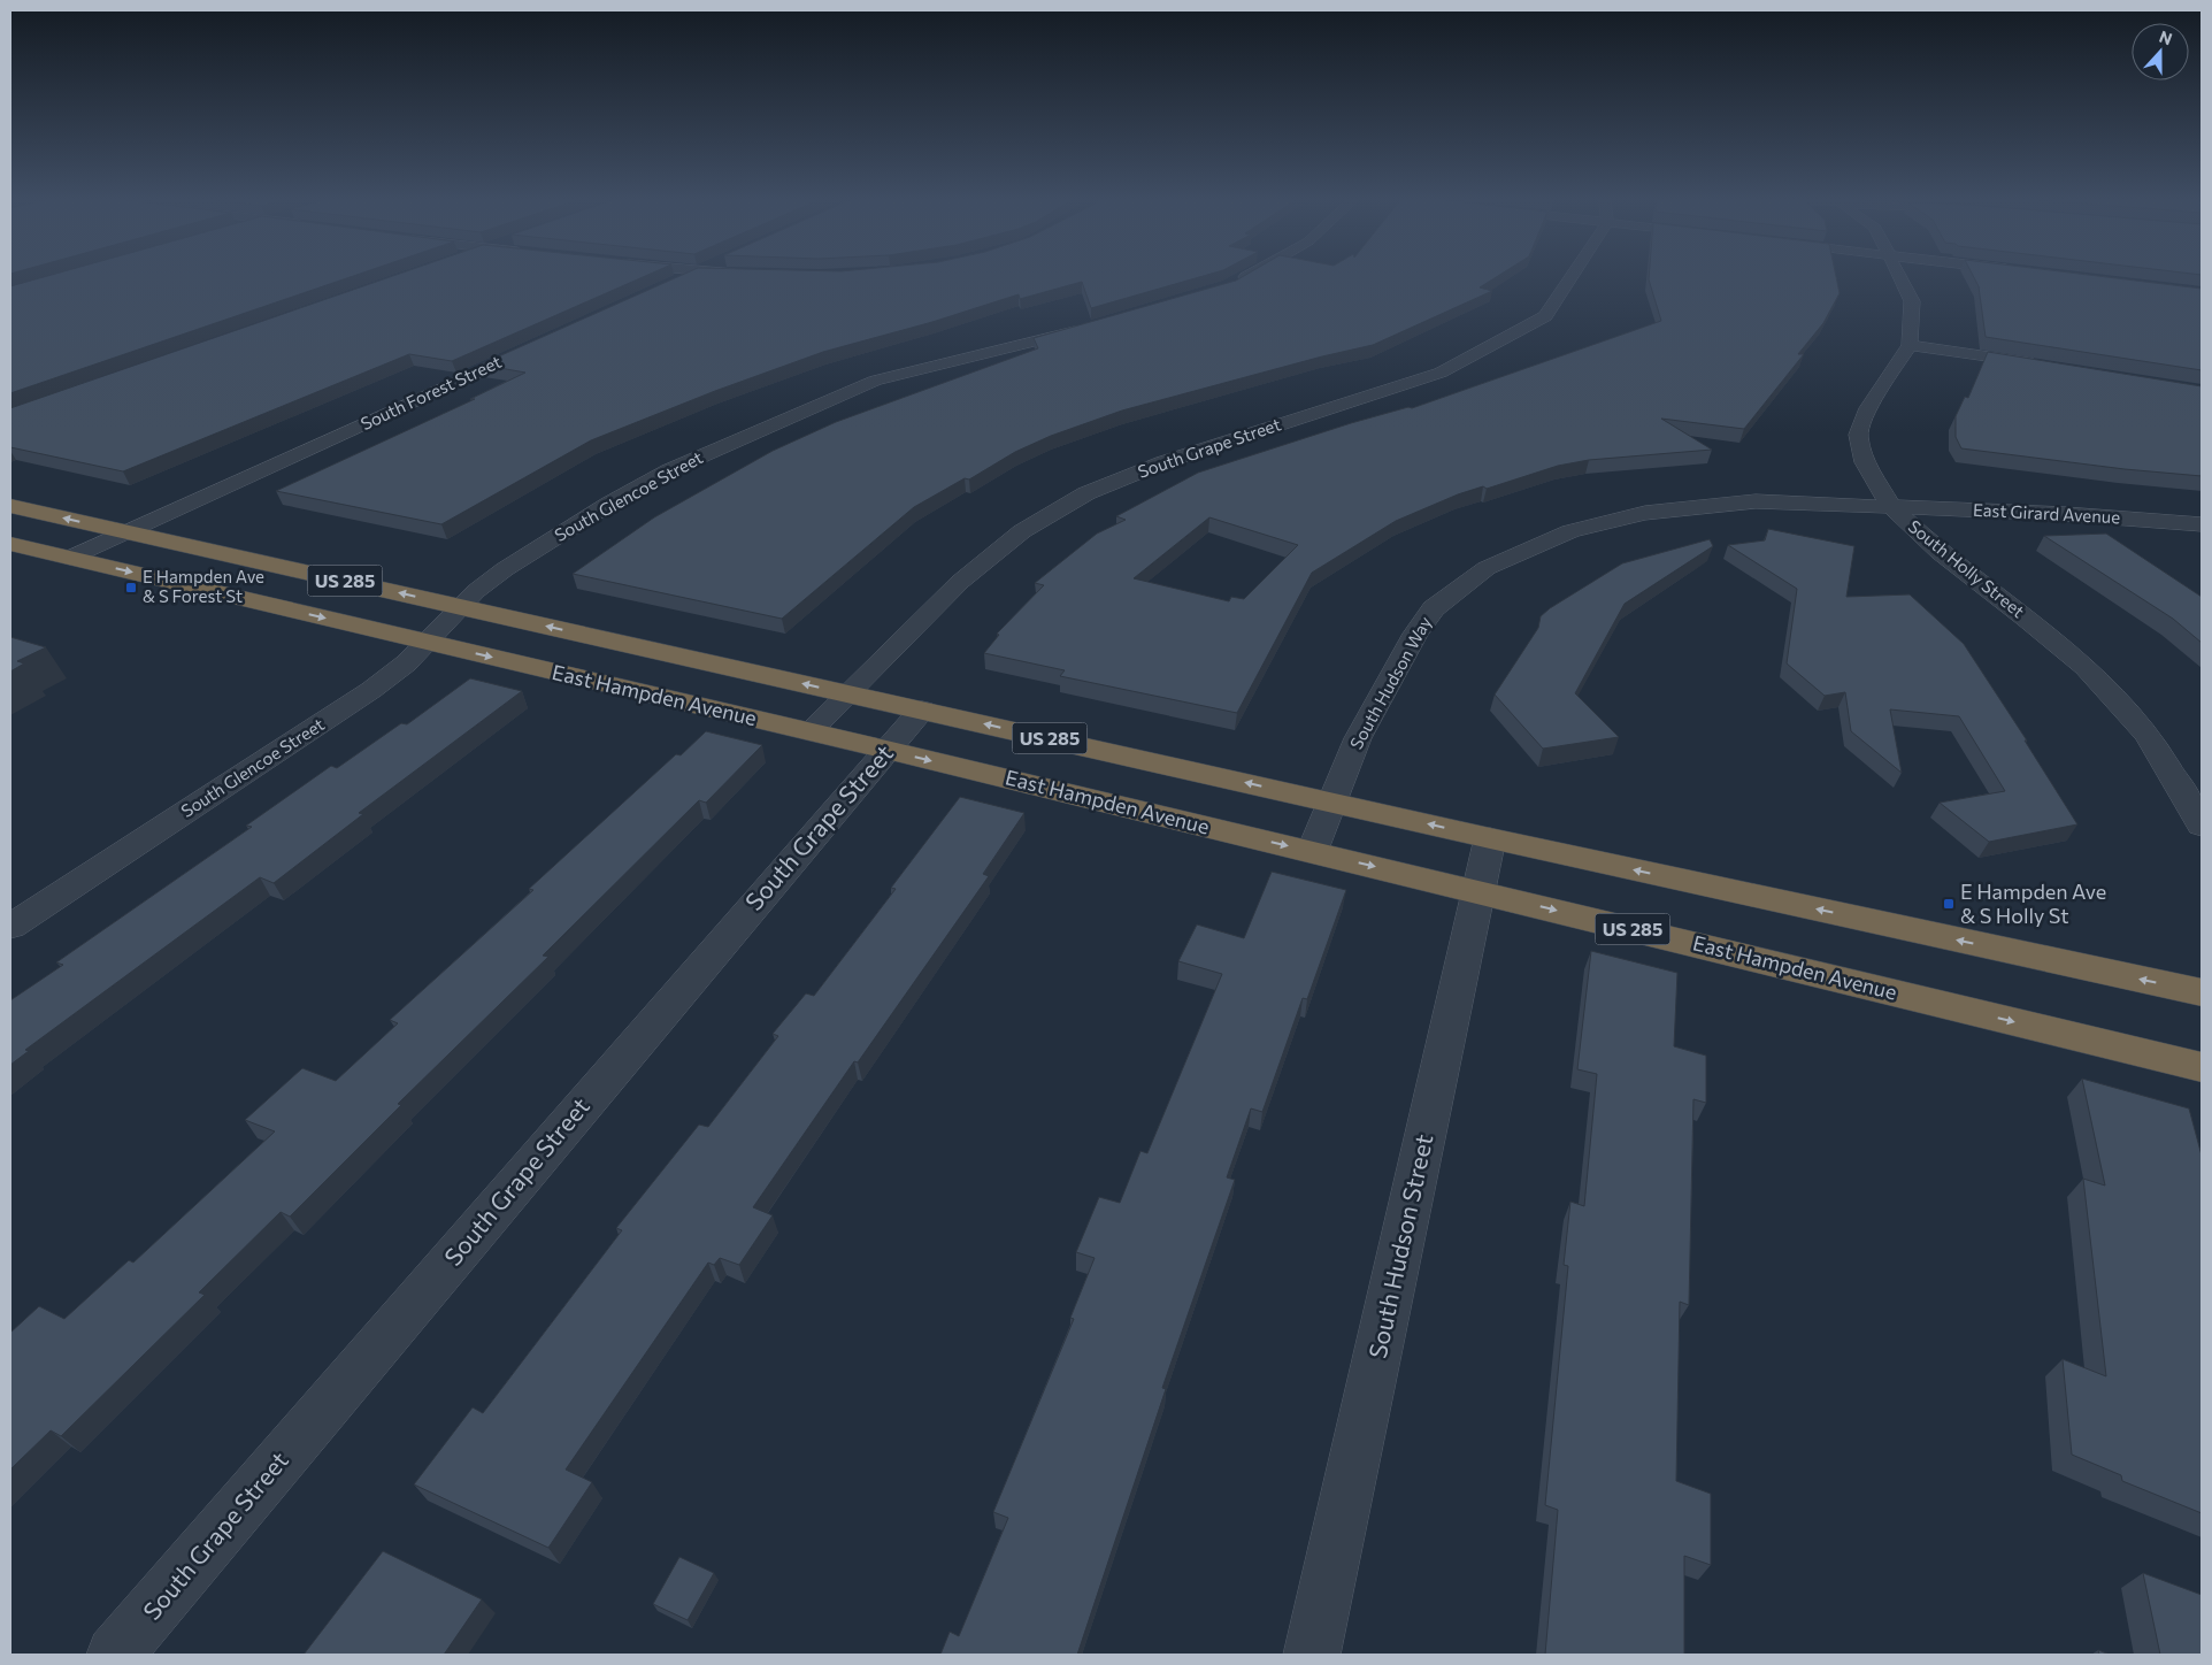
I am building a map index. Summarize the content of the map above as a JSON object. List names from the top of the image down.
{
  "streets": {
    "highway": ["US 285", "East Hampden Avenue"],
    "street": [
      "South Forest Street",
      "South Grape Street",
      "South Glencoe Street",
      "East Girard Avenue",
      "South Holly Street",
      "South Hudson Way",
      "South Hudson Street"
    ]
  },
  "crossings": [
    ["South Forest Street", "US 285"],
    ["South Forest Street", "East Hampden Avenue"],
    ["South Grape Street", "US 285"],
    ["South Grape Street", "East Hampden Avenue"],
    ["South Glencoe Street", "US 285"],
    ["South Glencoe Street", "East Hampden Avenue"],
    ["East Girard Avenue", "South Holly Street"],
    ["East Girard Avenue", "South Hudson Way"],
    ["South Holly Street", "South Hudson Way"],
    ["US 285", "South Hudson Way"],
    ["US 285", "South Hudson Street"],
    ["South Hudson Way", "East Hampden Avenue"],
    ["East Hampden Avenue", "South Hudson Street"]
  ],
  "places": {
    "transit": ["E Hampden Ave & S Forest St", "E Hampden Ave & S Holly St"]
  },
  "north": "top"
}
